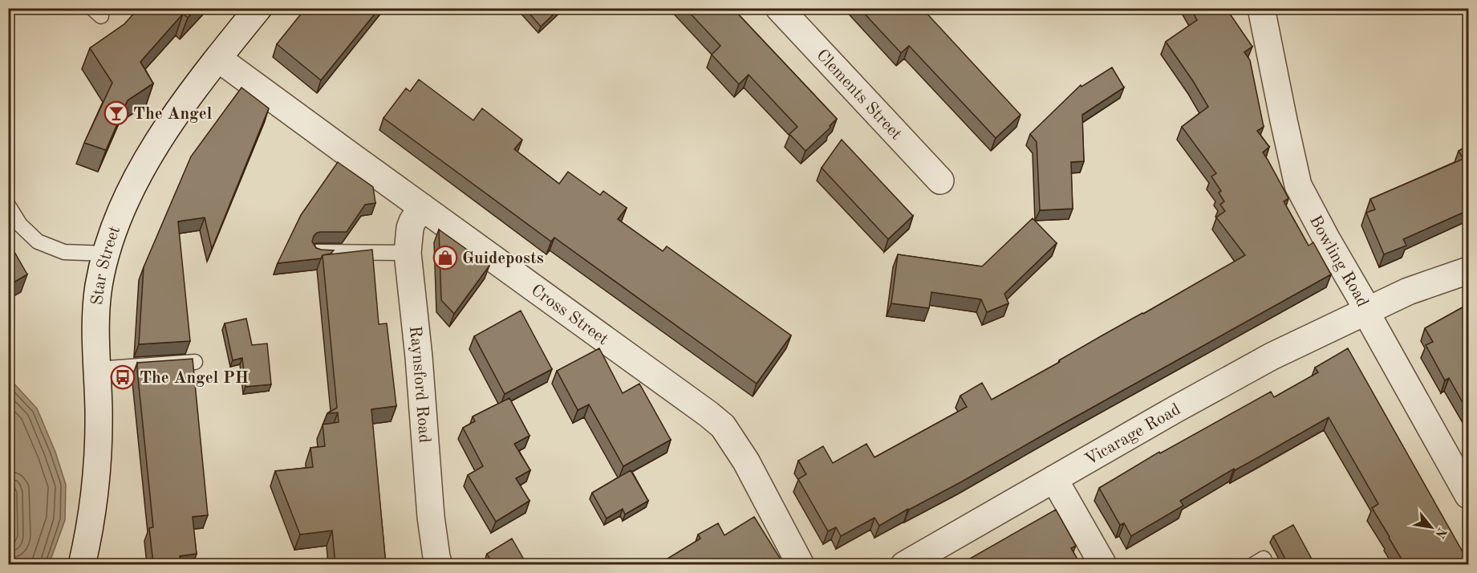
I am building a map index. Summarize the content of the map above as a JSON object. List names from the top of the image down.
{
  "streets": {
    "street": [
      "Clements Street",
      "Bowling Road",
      "Star Street",
      "Cross Street",
      "Raynsford Road",
      "Vicarage Road"
    ]
  },
  "crossings": [
    ["Bowling Road", "Vicarage Road"],
    ["Star Street", "Cross Street"],
    ["Cross Street", "Raynsford Road"]
  ],
  "places": {
    "bar": ["The Angel"],
    "shop": ["Guideposts"],
    "bus stop": ["The Angel PH"]
  },
  "north": "bottom right"
}
